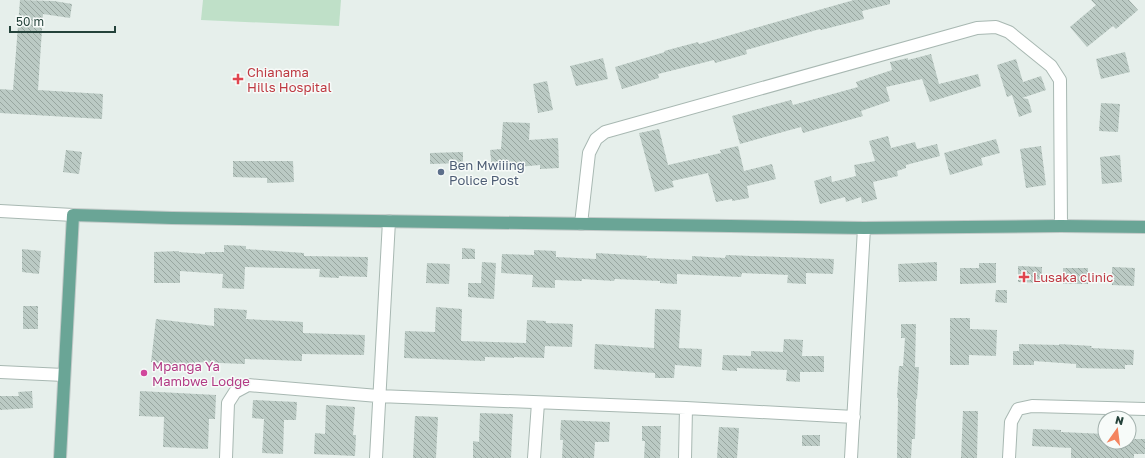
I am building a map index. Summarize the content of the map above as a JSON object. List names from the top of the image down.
{
  "places": {
    "health": ["Chianama Hills Hospital", "Lusaka clinic"],
    "other": ["Ben Mwiiing Police Post", "Mpanga Ya Mambwe Lodge"]
  },
  "scale_bar": "50 m",
  "north": "top"
}
